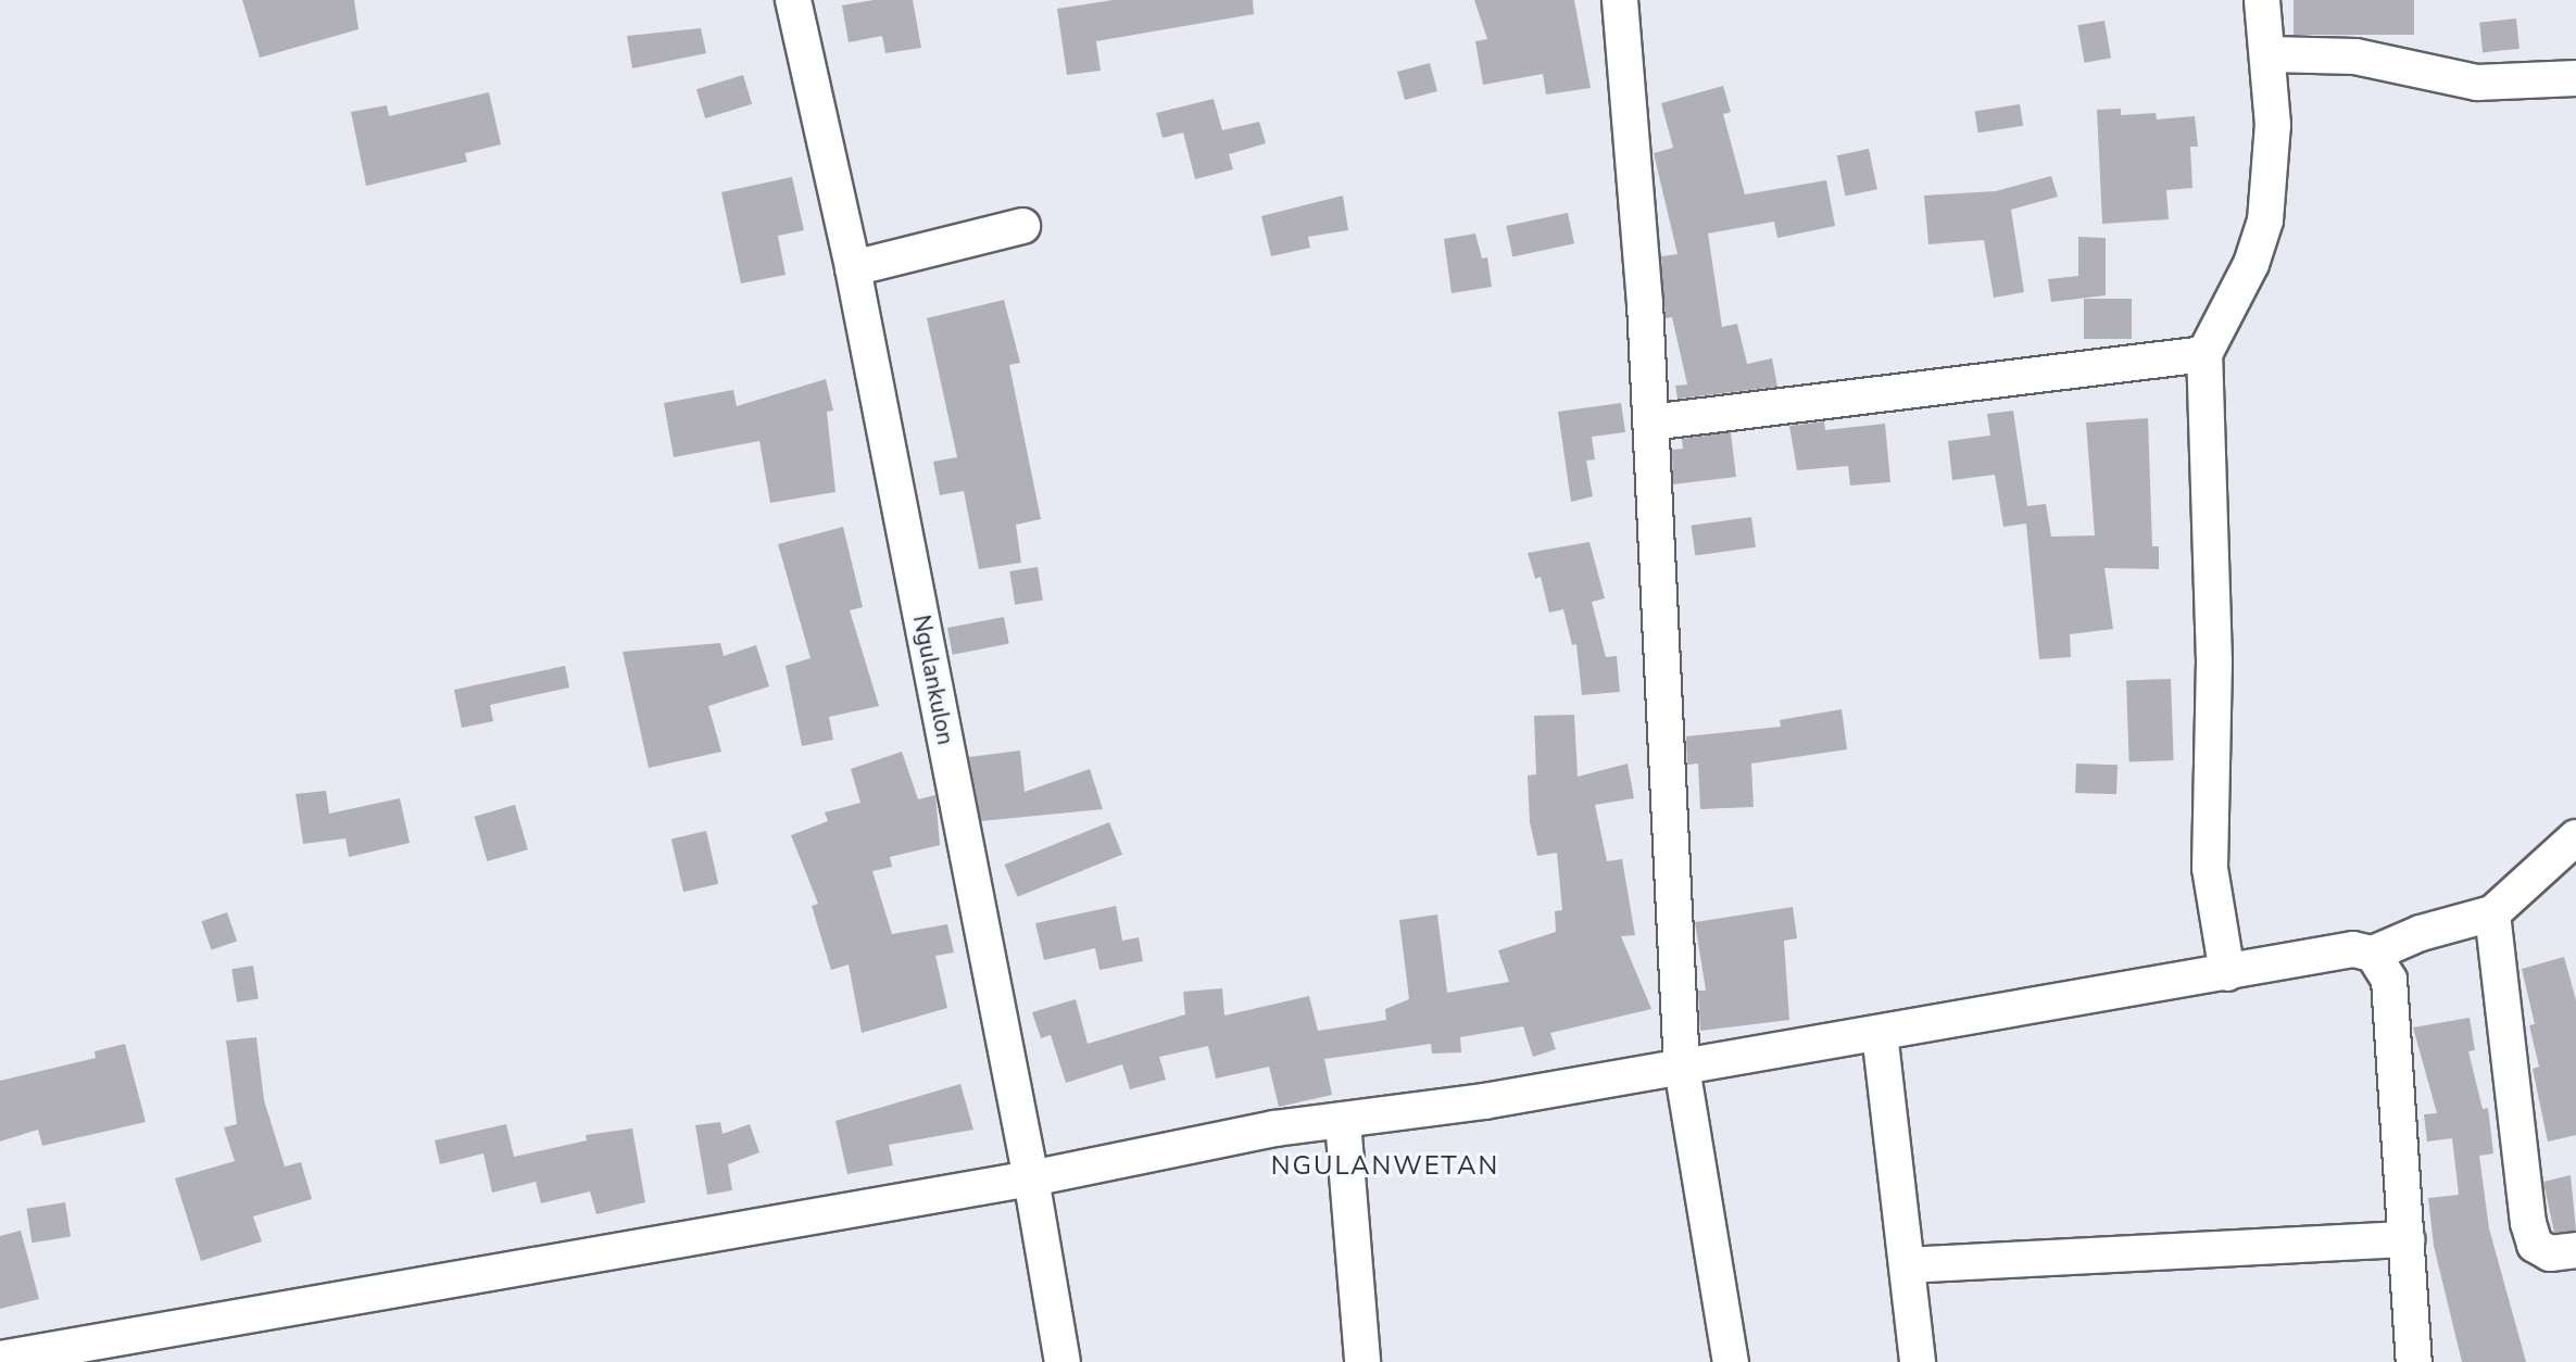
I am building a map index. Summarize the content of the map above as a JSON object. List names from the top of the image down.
{
  "streets": {
    "street": ["Ngulankulon"]
  },
  "districts": ["NGULANWETAN"]
}
